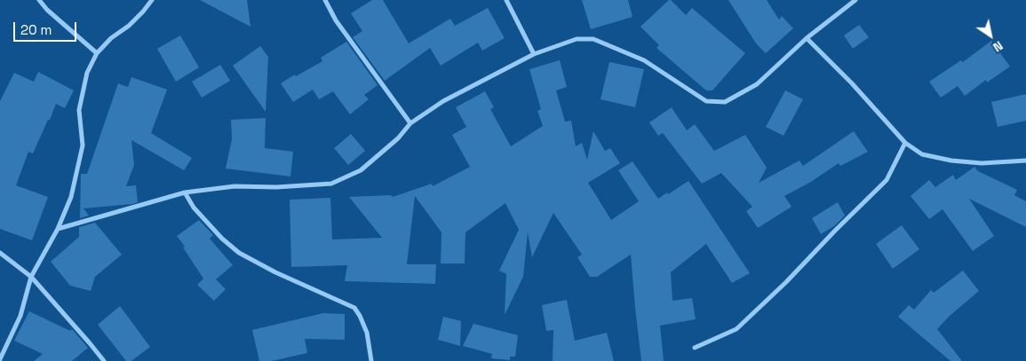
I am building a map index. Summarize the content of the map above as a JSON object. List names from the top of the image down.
{
  "scale_bar": "20 m",
  "north": "bottom right"
}
